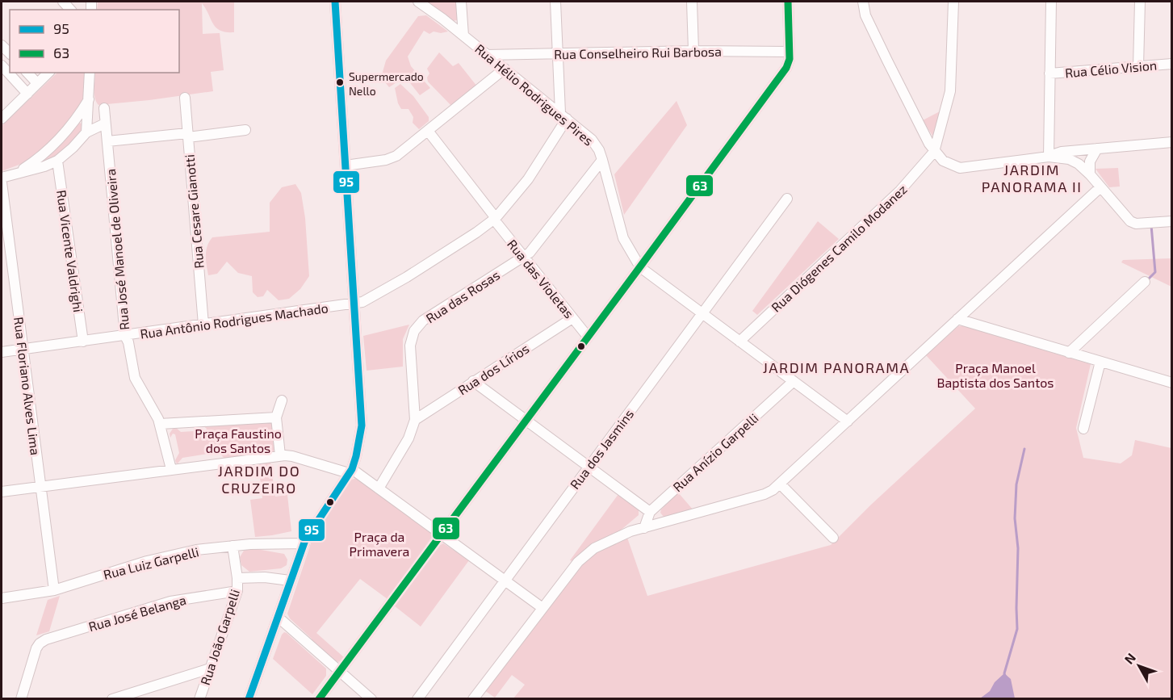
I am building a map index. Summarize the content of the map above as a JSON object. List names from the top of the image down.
{
  "streets": {
    "street": [
      "Rua Conselheiro Rui Barbosa",
      "Rua Célio Vision",
      "Rua Hélio Rodrigues Pires",
      "Rua Cesare Gianotti",
      "Rua Diógenes Camilo Modanez",
      "Rua José Manoel de Oliveira",
      "Rua Vicente Valdrighi",
      "Rua das Violetas",
      "Rua das Rosas",
      "Rua Antônio Rodrigues Machado",
      "Rua dos Lírios",
      "Rua Floriano Alves Lima",
      "Rua dos Jasmins",
      "Rua Anízio Garpelli",
      "Rua Luiz Garpelli",
      "Rua José Belanga",
      "Rua João Garpelli"
    ]
  },
  "crossings": [
    ["Rua Conselheiro Rui Barbosa", "Rua Hélio Rodrigues Pires"],
    ["Rua Hélio Rodrigues Pires", "Rua Diógenes Camilo Modanez"],
    ["Rua Hélio Rodrigues Pires", "Rua das Rosas"],
    ["Rua Hélio Rodrigues Pires", "Rua Antônio Rodrigues Machado"],
    ["Rua Hélio Rodrigues Pires", "Rua dos Jasmins"],
    ["Rua Hélio Rodrigues Pires", "Rua Anízio Garpelli"],
    ["Rua Cesare Gianotti", "Rua Antônio Rodrigues Machado"],
    ["Rua José Manoel de Oliveira", "Rua Antônio Rodrigues Machado"],
    ["Rua Vicente Valdrighi", "Rua Antônio Rodrigues Machado"],
    ["Rua das Violetas", "Rua das Rosas"],
    ["Rua das Violetas", "Rua Antônio Rodrigues Machado"],
    ["Rua das Violetas", "Rua dos Lírios"],
    ["Rua das Rosas", "Rua dos Lírios"],
    ["Rua Antônio Rodrigues Machado", "Rua Floriano Alves Lima"],
    ["Rua Floriano Alves Lima", "Rua Luiz Garpelli"],
    ["Rua Luiz Garpelli", "Rua João Garpelli"],
    ["Rua José Belanga", "Rua João Garpelli"]
  ],
  "districts": ["JARDIM PANORAMA II", "JARDIM PANORAMA", "JARDIM DO CRUZEIRO"],
  "parks": ["Praça Manoel Baptista dos Santos", "Praça Faustino dos Santos", "Praça da Primavera"],
  "places": ["Supermercado Nello"],
  "lines": ["transit line 95", "transit line 63"],
  "legend": ["95", "63"],
  "north": "top left"
}
